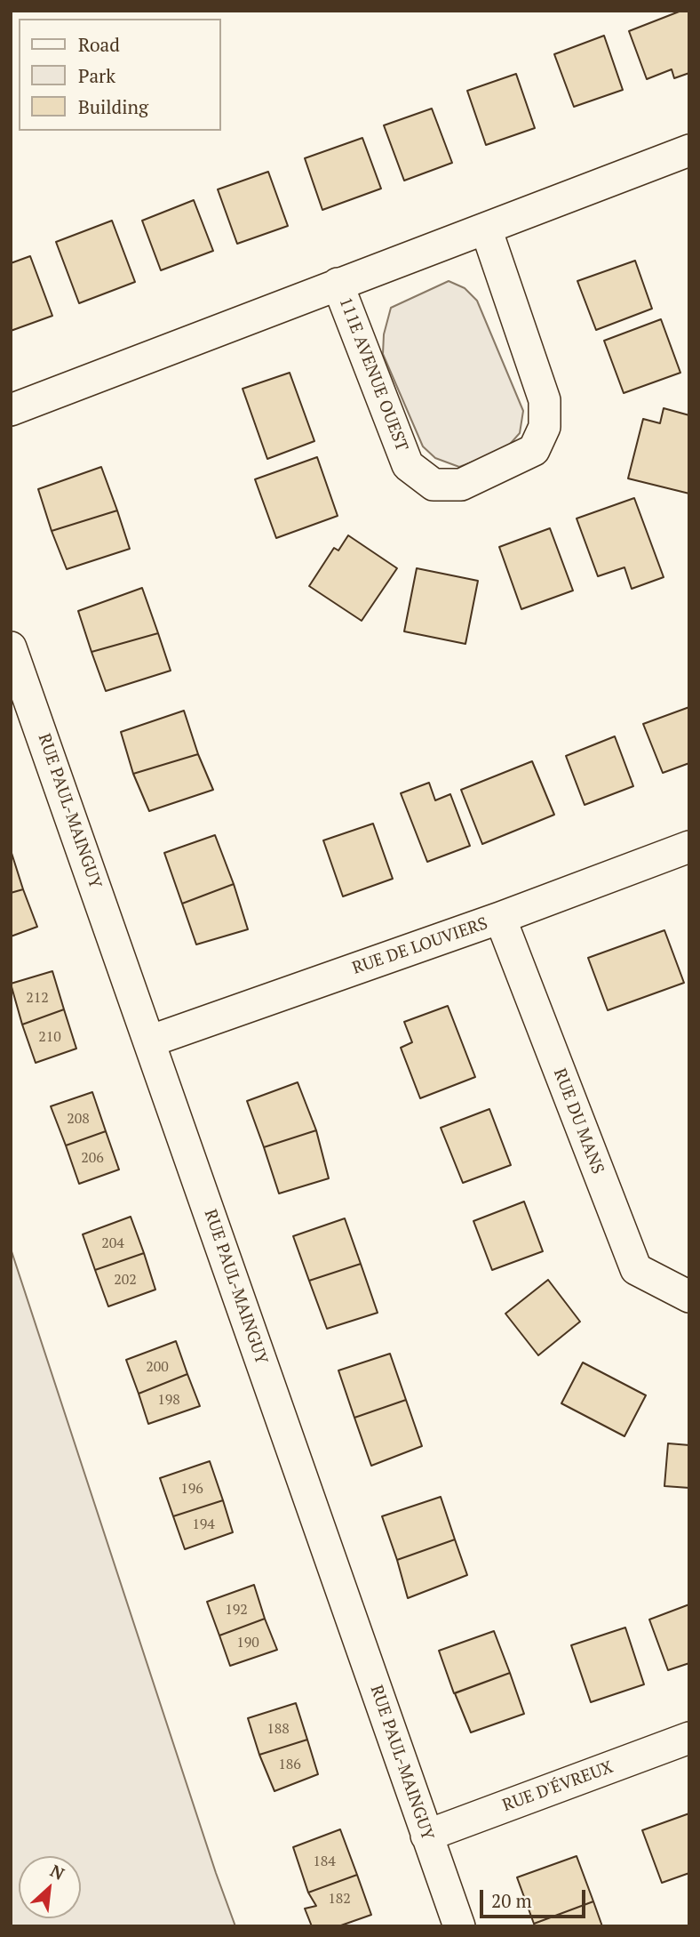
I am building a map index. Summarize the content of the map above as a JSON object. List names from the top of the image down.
{
  "streets": {
    "street": [
      "111E AVENUE OUEST",
      "RUE PAUL-MAINGUY",
      "RUE DE LOUVIERS",
      "RUE DU MANS",
      "RUE D'ÉVREUX"
    ]
  },
  "crossings": [
    ["RUE PAUL-MAINGUY", "RUE DE LOUVIERS"],
    ["RUE PAUL-MAINGUY", "RUE D'ÉVREUX"],
    ["RUE DE LOUVIERS", "RUE DU MANS"]
  ],
  "house_numbers": [
    "212",
    "210",
    "208",
    "206",
    "204",
    "202",
    "200",
    "198",
    "196",
    "194",
    "192",
    "190",
    "188",
    "186",
    "184",
    "182"
  ],
  "legend": ["Road", "Park", "Building"],
  "scale_bar": "20 m",
  "north": "top right"
}
